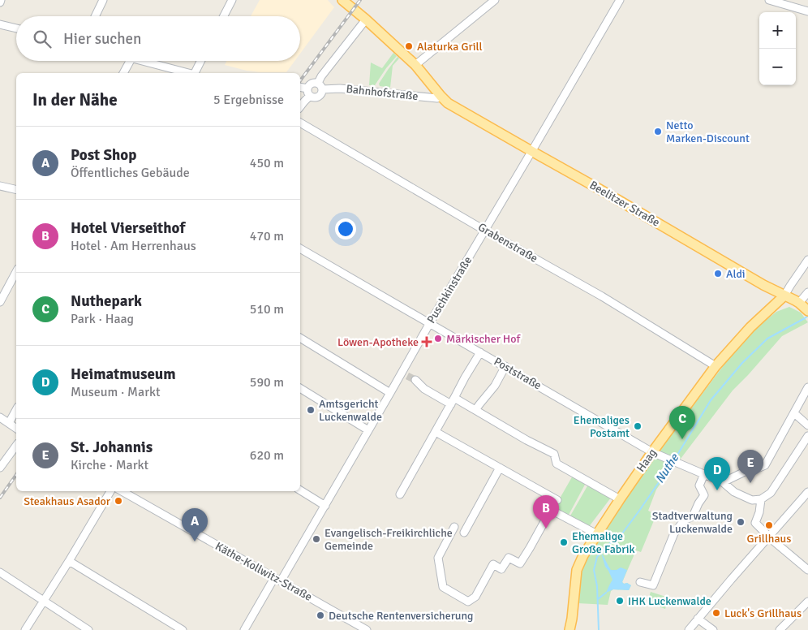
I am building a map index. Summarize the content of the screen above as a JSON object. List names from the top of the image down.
{
  "streets": {
    "main road": ["Beelitzer Straße", "Haag"],
    "street": [
      "Bahnhofstraße",
      "Grabenstraße",
      "Puschkinstraße",
      "Poststraße",
      "Käthe-Kollwitz-Straße"
    ]
  },
  "crossings": [
    ["Bahnhofstraße", "Beelitzer Straße"],
    ["Beelitzer Straße", "Puschkinstraße"],
    ["Beelitzer Straße", "Haag"],
    ["Grabenstraße", "Puschkinstraße"],
    ["Grabenstraße", "Haag"],
    ["Puschkinstraße", "Poststraße"],
    ["Puschkinstraße", "Käthe-Kollwitz-Straße"],
    ["Poststraße", "Haag"]
  ],
  "water": ["Nuthe"],
  "places": {
    "other": [
      "Alaturka Grill",
      "Netto Marken-Discount",
      "Aldi",
      "Märkischer Hof",
      "Amtsgericht Luckenwalde",
      "Ehemaliges Postamt",
      "Steakhaus Asador",
      "Stadtverwaltung Luckenwalde",
      "Grillhaus",
      "Evangelisch-Freikirchliche Gemeinde",
      "Ehemalige Große Fabrik",
      "IHK Luckenwalde",
      "Luck's Grillhaus",
      "Deutsche Rentenversicherung"
    ],
    "health": ["Löwen-Apotheke"]
  },
  "page": {
    "map_buttons": ["+", "−"],
    "search": "Hier suchen",
    "heading": ["In der Nähe", "5 Ergebnisse"],
    "list": [
      {
        "mark": "A",
        "name": "Post Shop",
        "note": "Öffentliches Gebäude",
        "value": "450 m"
      },
      {
        "mark": "B",
        "name": "Hotel Vierseithof",
        "note": "Hotel · Am Herrenhaus",
        "value": "470 m"
      },
      {
        "mark": "C",
        "name": "Nuthepark",
        "note": "Park · Haag",
        "value": "510 m"
      },
      {
        "mark": "D",
        "name": "Heimatmuseum",
        "note": "Museum · Markt",
        "value": "590 m"
      },
      {
        "mark": "E",
        "name": "St. Johannis",
        "note": "Kirche · Markt",
        "value": "620 m"
      }
    ],
    "pins": [
      "C",
      "E",
      "D",
      "B",
      "A"
    ]
  }
}
